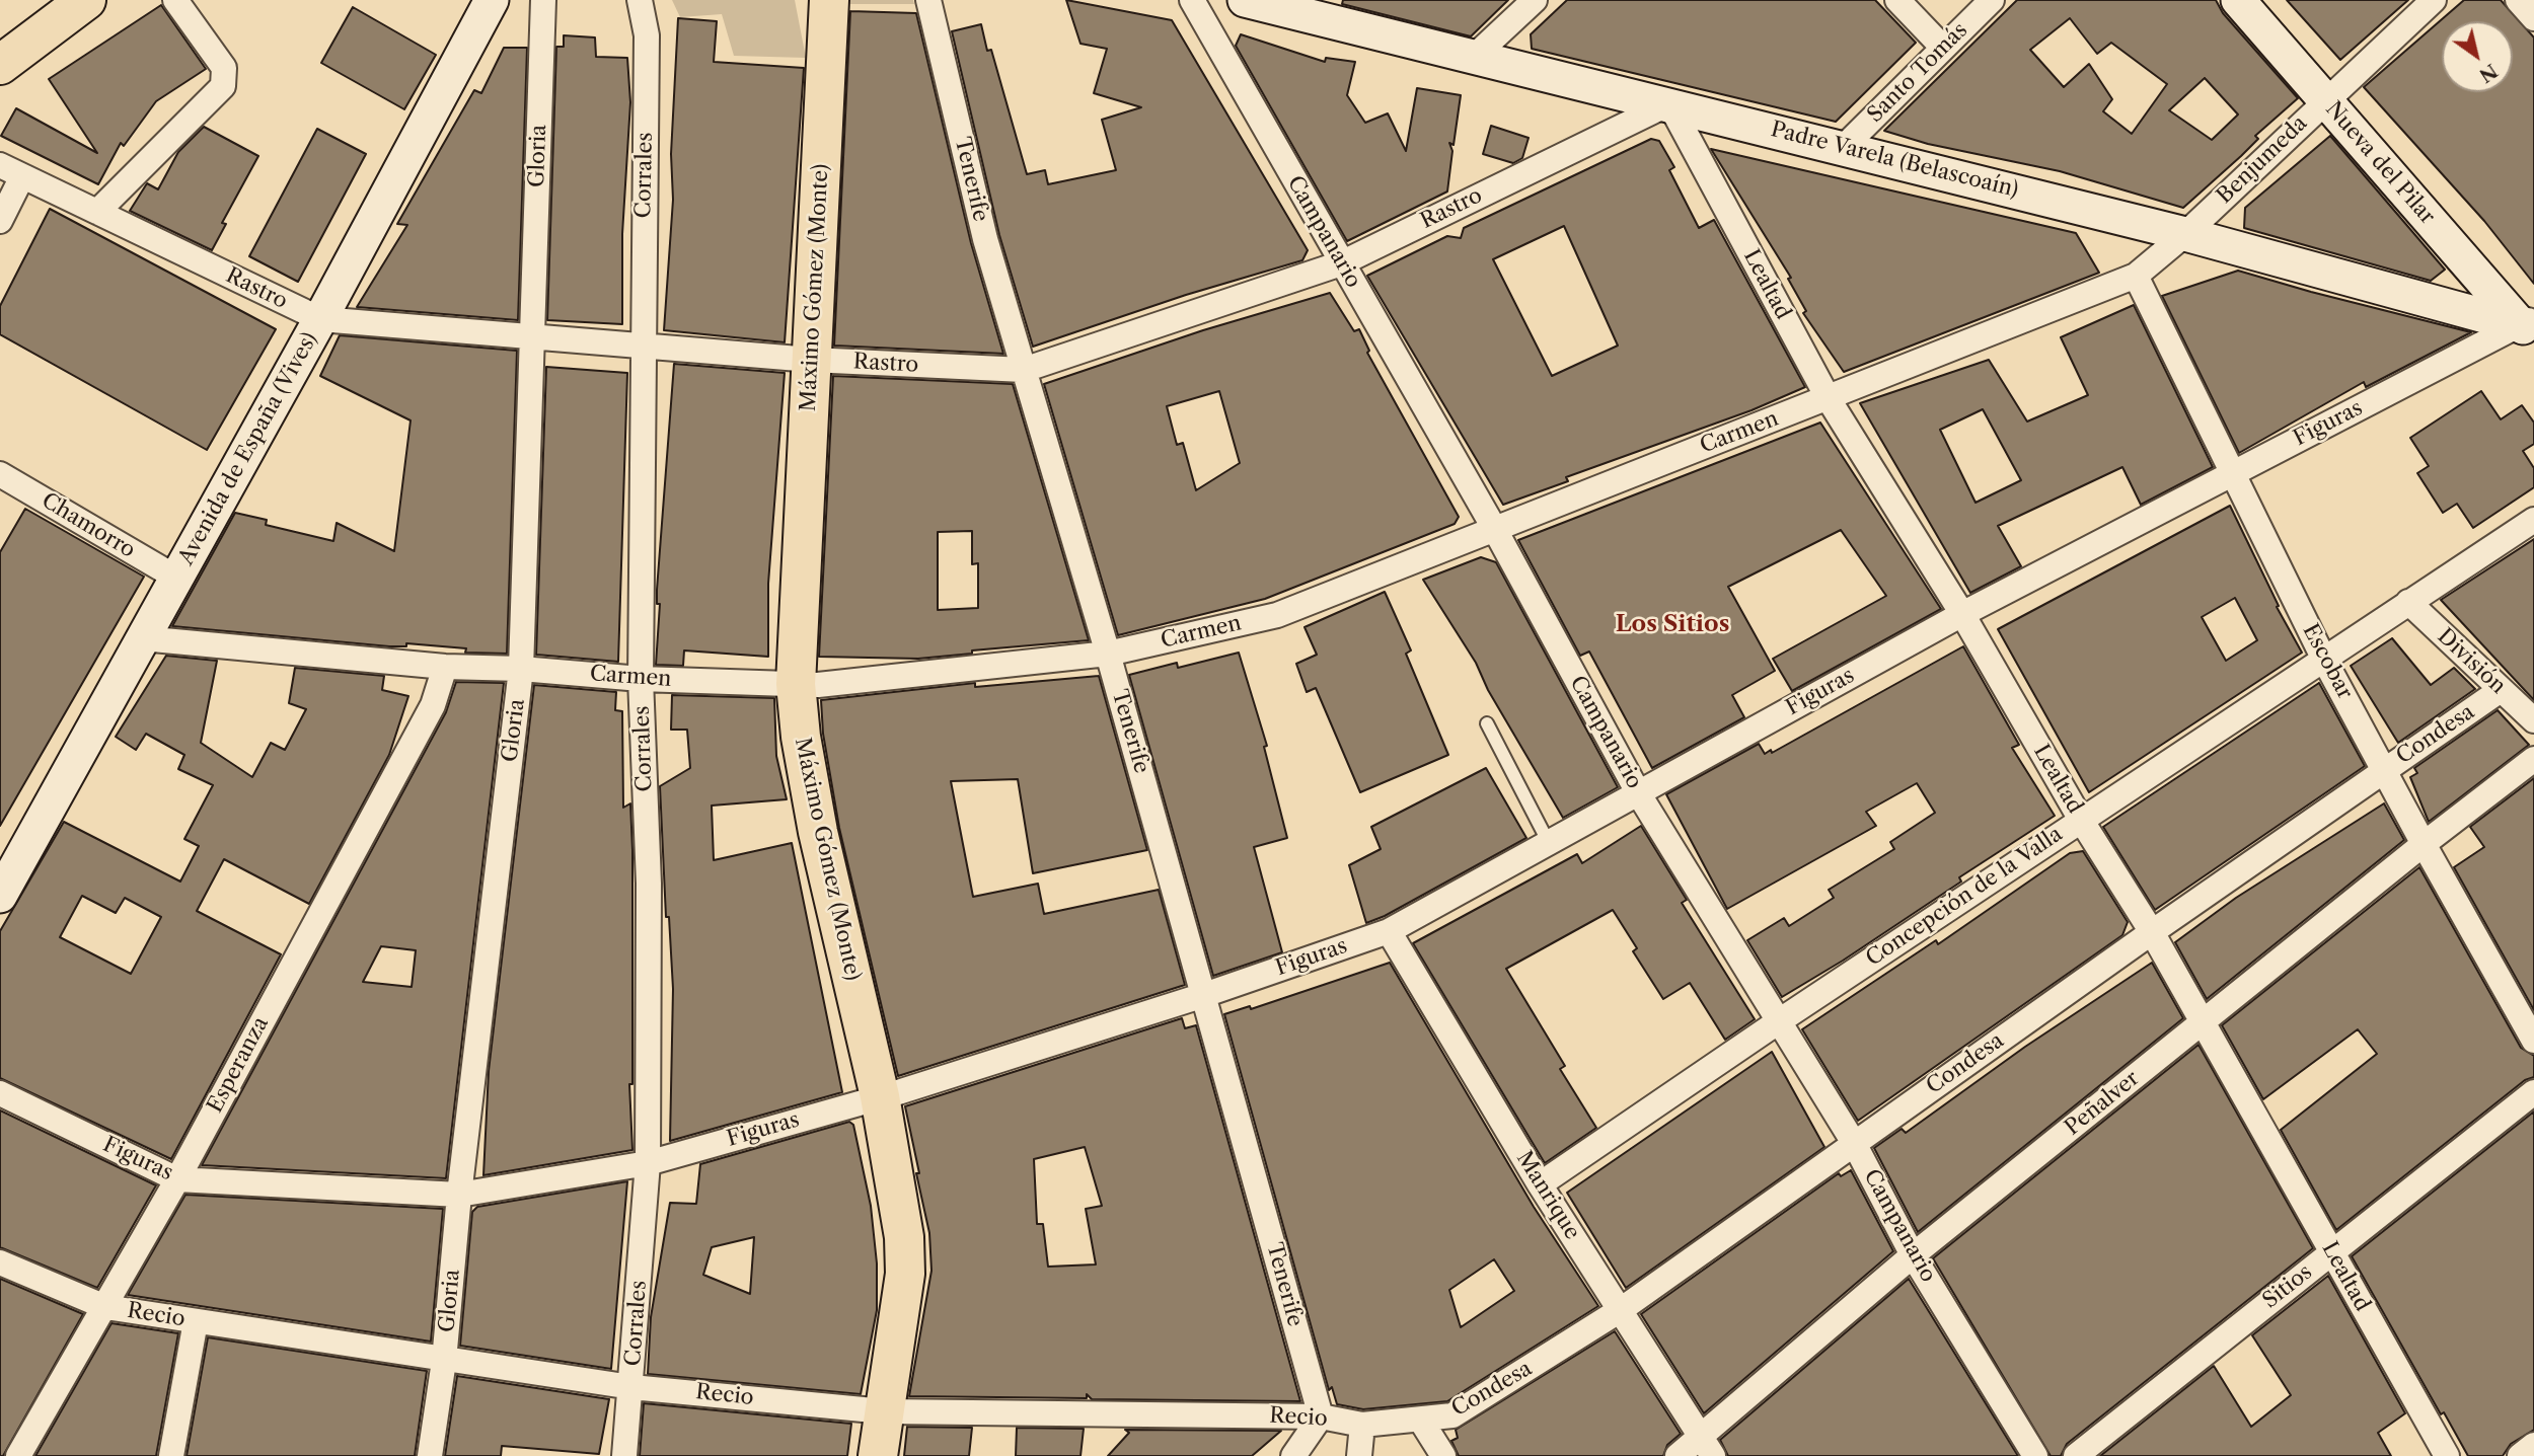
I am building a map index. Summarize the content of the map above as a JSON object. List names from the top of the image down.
{
  "streets": {
    "main road": ["Máximo Gómez (Monte)"],
    "street": [
      "Santo Tomás",
      "Gloria",
      "Padre Varela (Belascoaín)",
      "Benjumeda",
      "Nueva del Pilar",
      "Corrales",
      "Tenerife",
      "Rastro",
      "Campanario",
      "Lealtad",
      "Figuras",
      "Carmen",
      "Avenida de España (Vives)",
      "Chamorro",
      "Escobar",
      "División",
      "Condesa",
      "Concepción de la Valla",
      "Esperanza",
      "Peñalver",
      "Manrique",
      "Sitios",
      "Recio"
    ]
  },
  "crossings": [
    ["Santo Tomás", "Padre Varela (Belascoaín)"],
    ["Gloria", "Rastro"],
    ["Gloria", "Figuras"],
    ["Gloria", "Carmen"],
    ["Gloria", "Recio"],
    ["Padre Varela (Belascoaín)", "Benjumeda"],
    ["Padre Varela (Belascoaín)", "Nueva del Pilar"],
    ["Padre Varela (Belascoaín)", "Rastro"],
    ["Padre Varela (Belascoaín)", "Lealtad"],
    ["Padre Varela (Belascoaín)", "Figuras"],
    ["Padre Varela (Belascoaín)", "Carmen"],
    ["Benjumeda", "Nueva del Pilar"],
    ["Benjumeda", "Carmen"],
    ["Nueva del Pilar", "Figuras"],
    ["Corrales", "Rastro"],
    ["Corrales", "Figuras"],
    ["Corrales", "Carmen"],
    ["Corrales", "Recio"],
    ["Tenerife", "Rastro"],
    ["Tenerife", "Figuras"],
    ["Tenerife", "Carmen"],
    ["Tenerife", "Recio"],
    ["Rastro", "Campanario"],
    ["Rastro", "Lealtad"],
    ["Rastro", "Máximo Gómez (Monte)"],
    ["Rastro", "Avenida de España (Vives)"],
    ["Campanario", "Figuras"],
    ["Campanario", "Carmen"],
    ["Campanario", "Condesa"],
    ["Campanario", "Concepción de la Valla"],
    ["Campanario", "Peñalver"],
    ["Lealtad", "Figuras"],
    ["Lealtad", "Carmen"],
    ["Lealtad", "Condesa"],
    ["Lealtad", "Concepción de la Valla"],
    ["Lealtad", "Peñalver"],
    ["Lealtad", "Sitios"],
    ["Máximo Gómez (Monte)", "Figuras"],
    ["Máximo Gómez (Monte)", "Carmen"],
    ["Máximo Gómez (Monte)", "Recio"],
    ["Figuras", "Escobar"],
    ["Figuras", "Esperanza"],
    ["Figuras", "Manrique"],
    ["Carmen", "Avenida de España (Vives)"],
    ["Carmen", "Escobar"],
    ["Carmen", "Esperanza"],
    ["Avenida de España (Vives)", "Chamorro"],
    ["Escobar", "Condesa"],
    ["Escobar", "Concepción de la Valla"],
    ["Escobar", "Peñalver"],
    ["División", "Condesa"],
    ["División", "Concepción de la Valla"],
    ["Condesa", "Manrique"],
    ["Condesa", "Recio"],
    ["Concepción de la Valla", "Manrique"],
    ["Esperanza", "Recio"],
    ["Peñalver", "Manrique"]
  ],
  "districts": ["Los Sitios"],
  "north": "bottom right"
}
